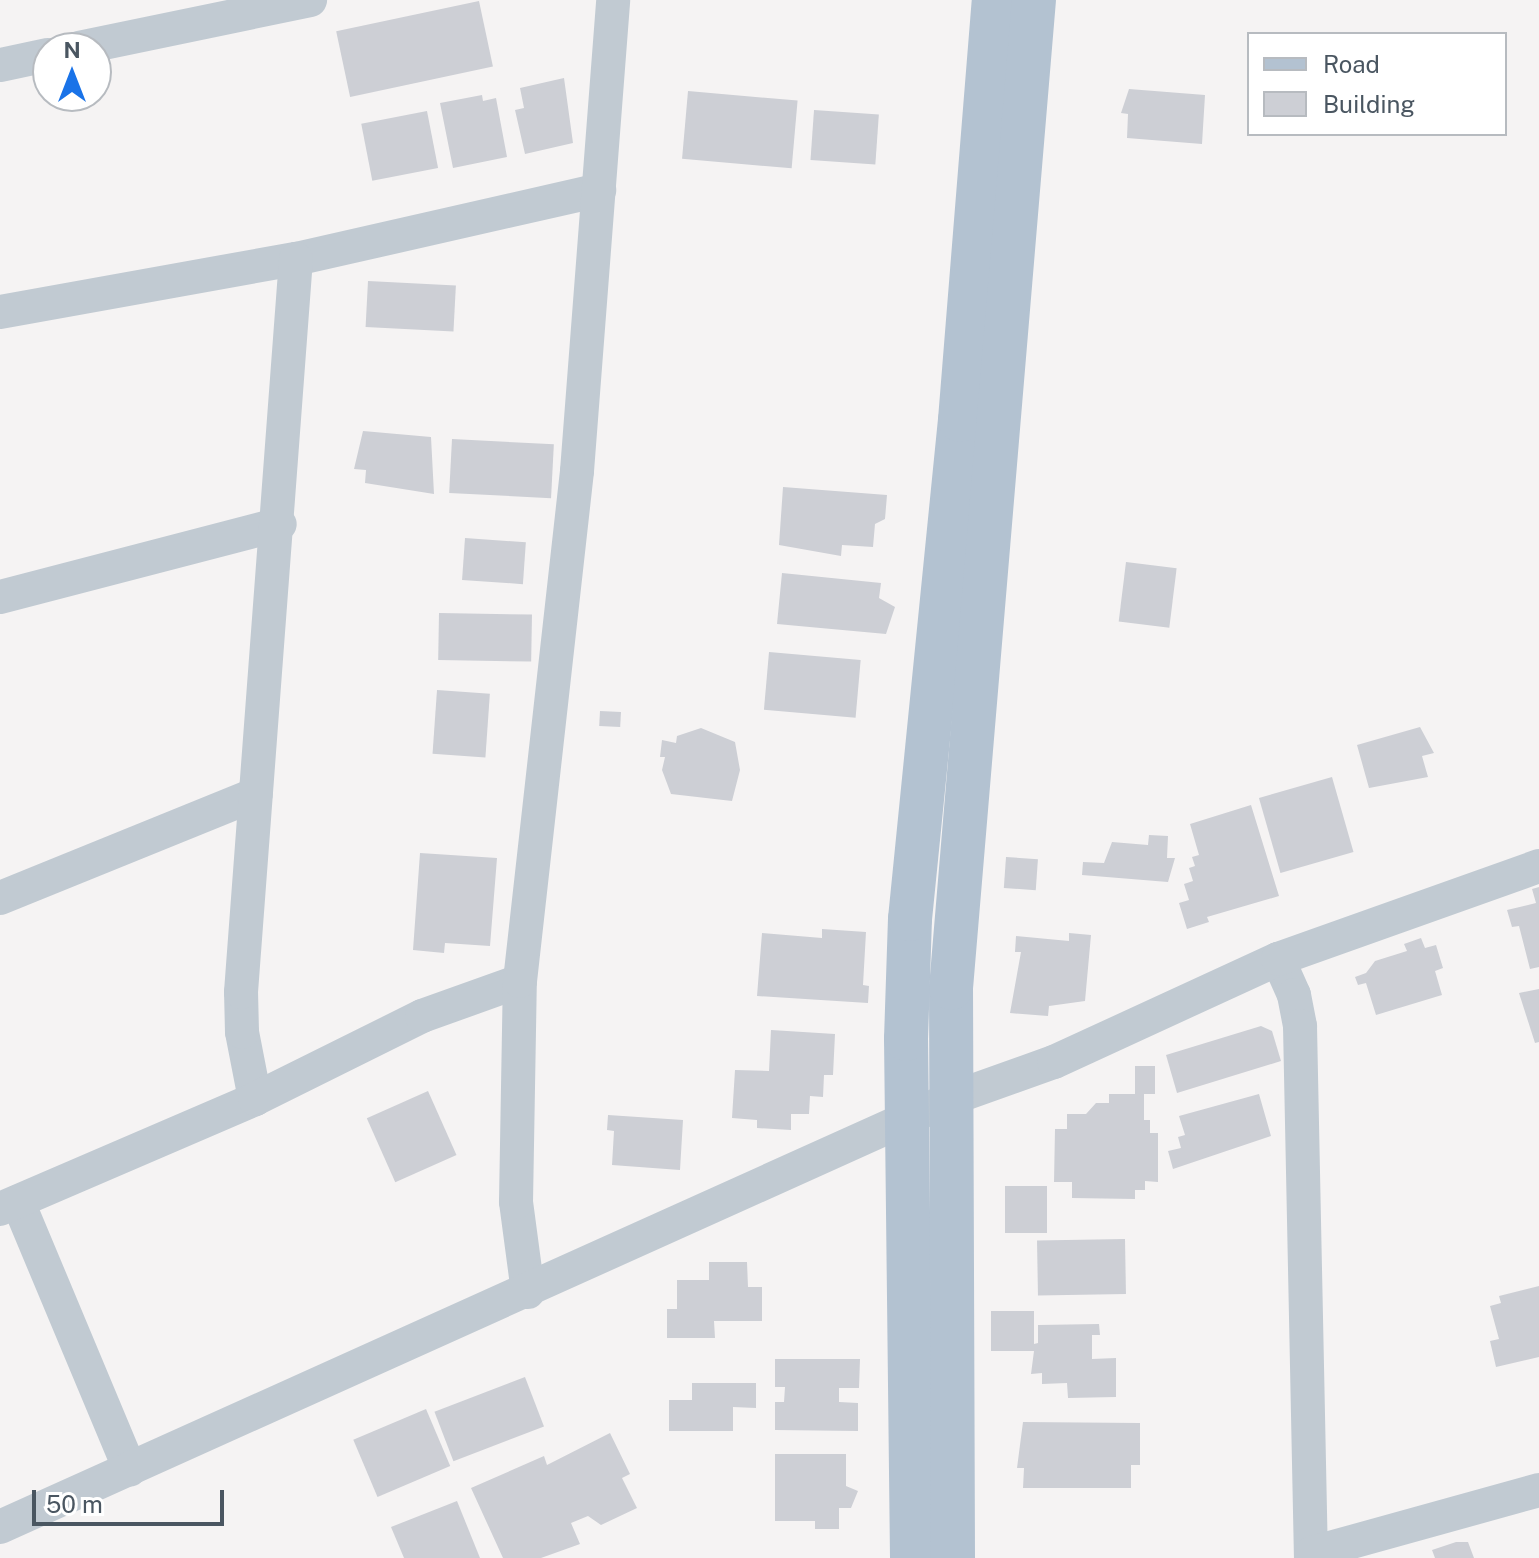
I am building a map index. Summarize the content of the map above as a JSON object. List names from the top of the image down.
{
  "legend": ["Road", "Building"],
  "scale_bar": "50 m",
  "north": "top"
}
